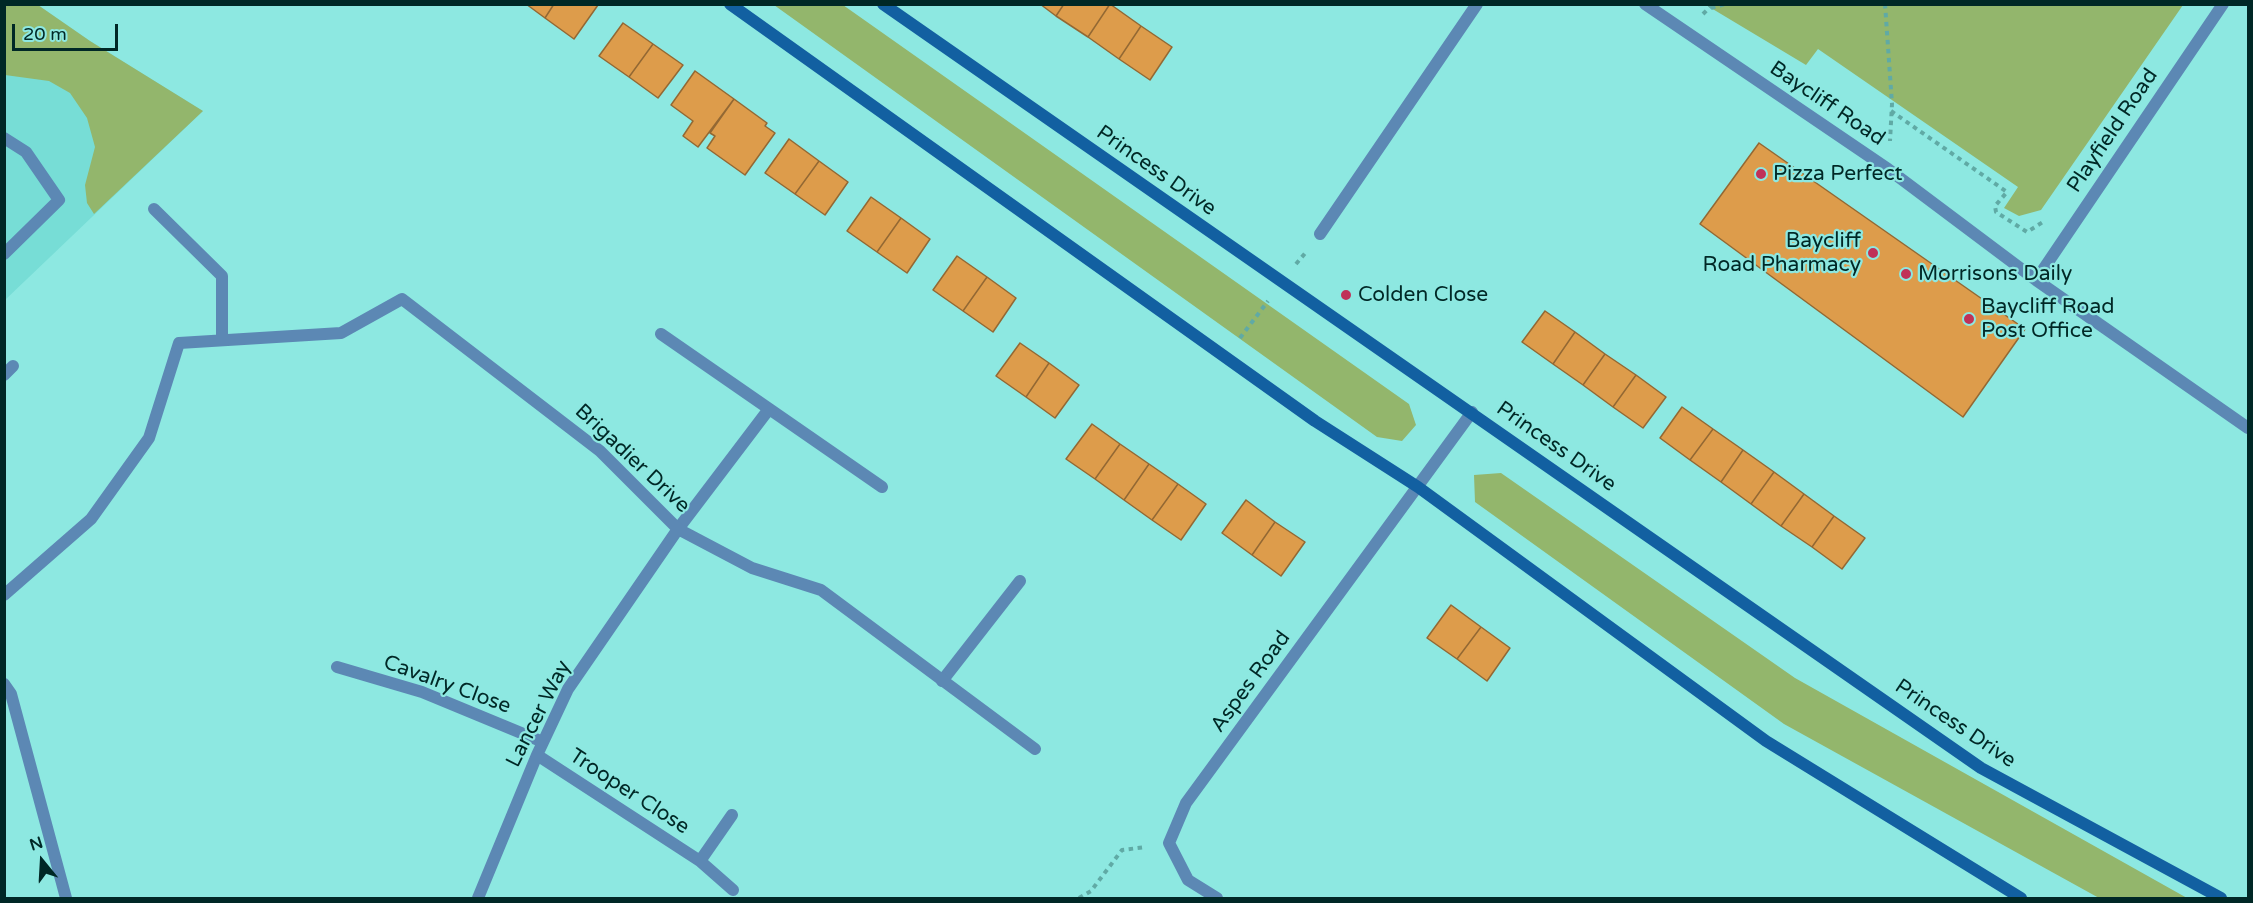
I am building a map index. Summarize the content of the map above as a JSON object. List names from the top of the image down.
{
  "streets": {
    "street": [
      "Baycliff Road",
      "Playfield Road",
      "Princess Drive",
      "Brigadier Drive",
      "Aspes Road",
      "Cavalry Close",
      "Lancer Way",
      "Trooper Close"
    ]
  },
  "crossings": [
    ["Baycliff Road", "Playfield Road"],
    ["Princess Drive", "Aspes Road"],
    ["Brigadier Drive", "Lancer Way"],
    ["Cavalry Close", "Lancer Way"],
    ["Lancer Way", "Trooper Close"]
  ],
  "places": [
    "Pizza Perfect",
    "Baycliff Road Pharmacy",
    "Morrisons Daily",
    "Colden Close",
    "Baycliff Road Post Office"
  ],
  "scale_bar": "20 m",
  "north": "top"
}
